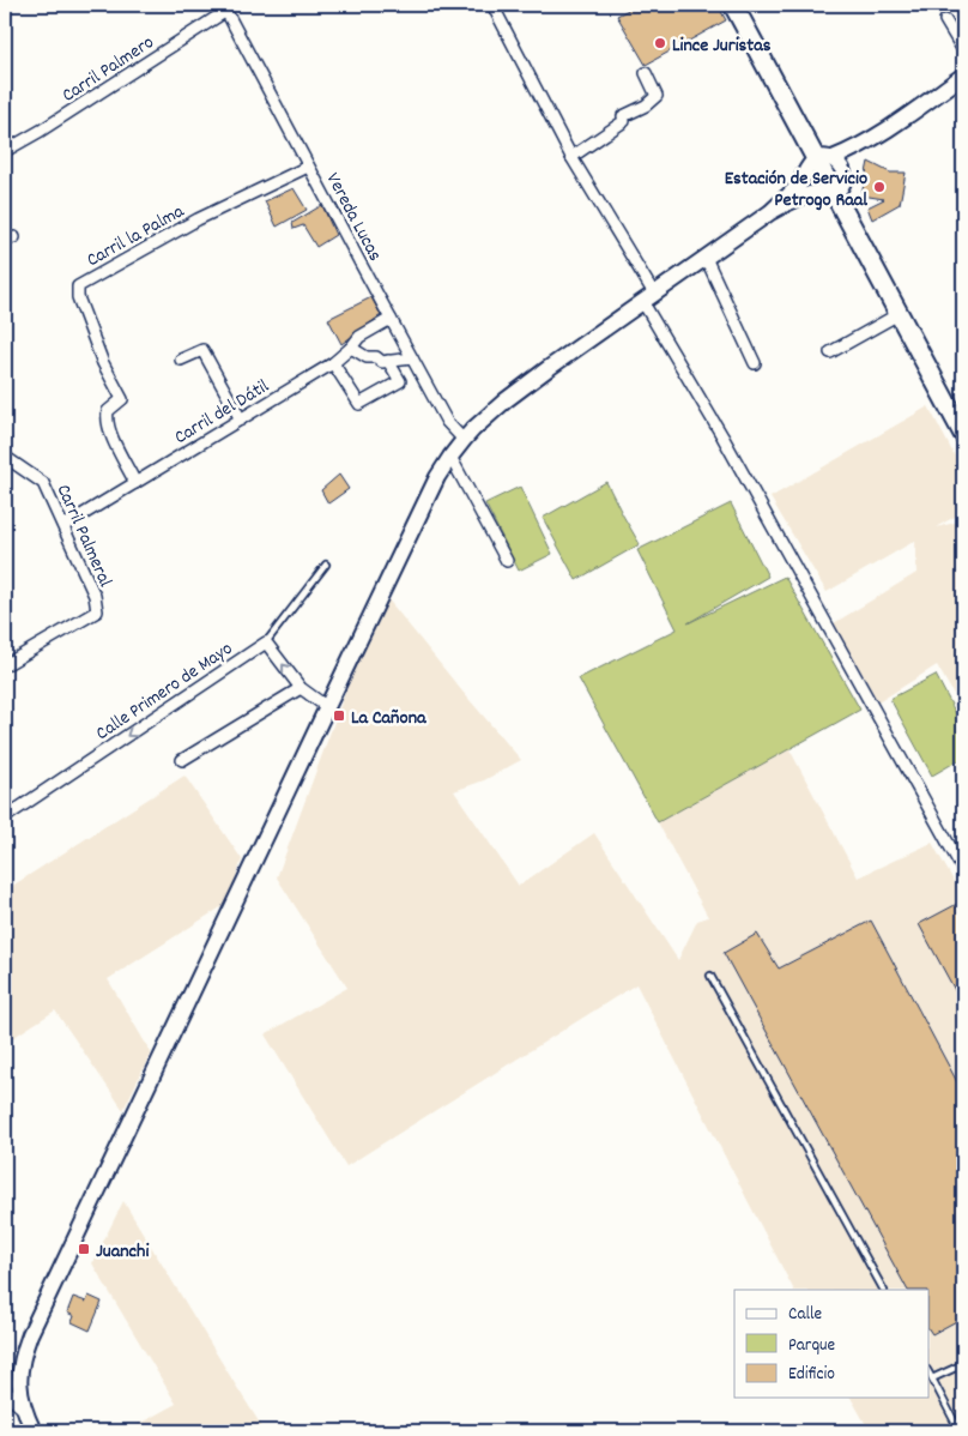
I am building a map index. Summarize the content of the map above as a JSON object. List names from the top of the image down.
{
  "streets": {
    "street": [
      "Carril Palmero",
      "Vereda Lucas",
      "Carril la Palma",
      "Carril del Dátil",
      "Carril Palmeral",
      "Calle Primero de Mayo"
    ]
  },
  "crossings": [
    ["Carril Palmero", "Vereda Lucas"],
    ["Vereda Lucas", "Carril la Palma"],
    ["Vereda Lucas", "Carril del Dátil"],
    ["Carril la Palma", "Carril del Dátil"],
    ["Carril del Dátil", "Carril Palmeral"]
  ],
  "places": {
    "other": ["Lince Juristas", "Estación de Servicio Petrogo Raal"],
    "transit": ["La Cañona", "Juanchi"]
  },
  "legend": ["Calle", "Parque", "Edificio"]
}
